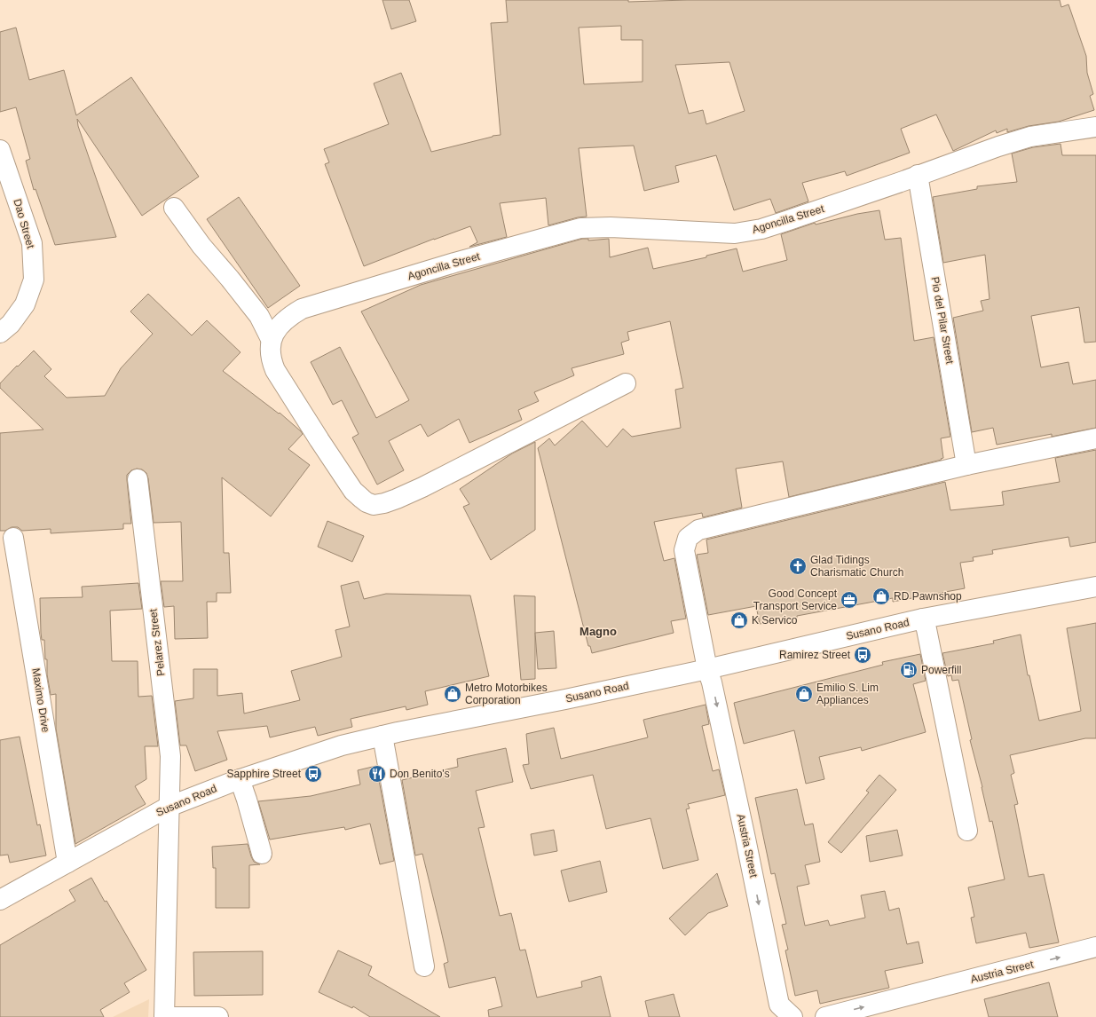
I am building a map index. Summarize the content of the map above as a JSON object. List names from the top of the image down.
{
  "streets": {
    "street": [
      "Agoncilla Street",
      "Dao Street",
      "Pio del Pilar Street",
      "Susano Road",
      "Pelarez Street",
      "Maximo Drive",
      "Austria Street"
    ]
  },
  "crossings": [
    ["Agoncilla Street", "Pio del Pilar Street"],
    ["Susano Road", "Pelarez Street"],
    ["Susano Road", "Maximo Drive"],
    ["Susano Road", "Austria Street"]
  ],
  "districts": ["Magno"],
  "places": {
    "church": ["Glad Tidings Charismatic Church"],
    "shop": [
      "RD Pawnshop",
      "K Servico",
      "Metro Motorbikes Corporation",
      "Emilio S. Lim Appliances"
    ],
    "office": ["Good Concept Transport Service"],
    "bus stop": ["Ramirez Street", "Sapphire Street"],
    "fuel station": ["Powerfill"],
    "restaurant": ["Don Benito's"]
  }
}
